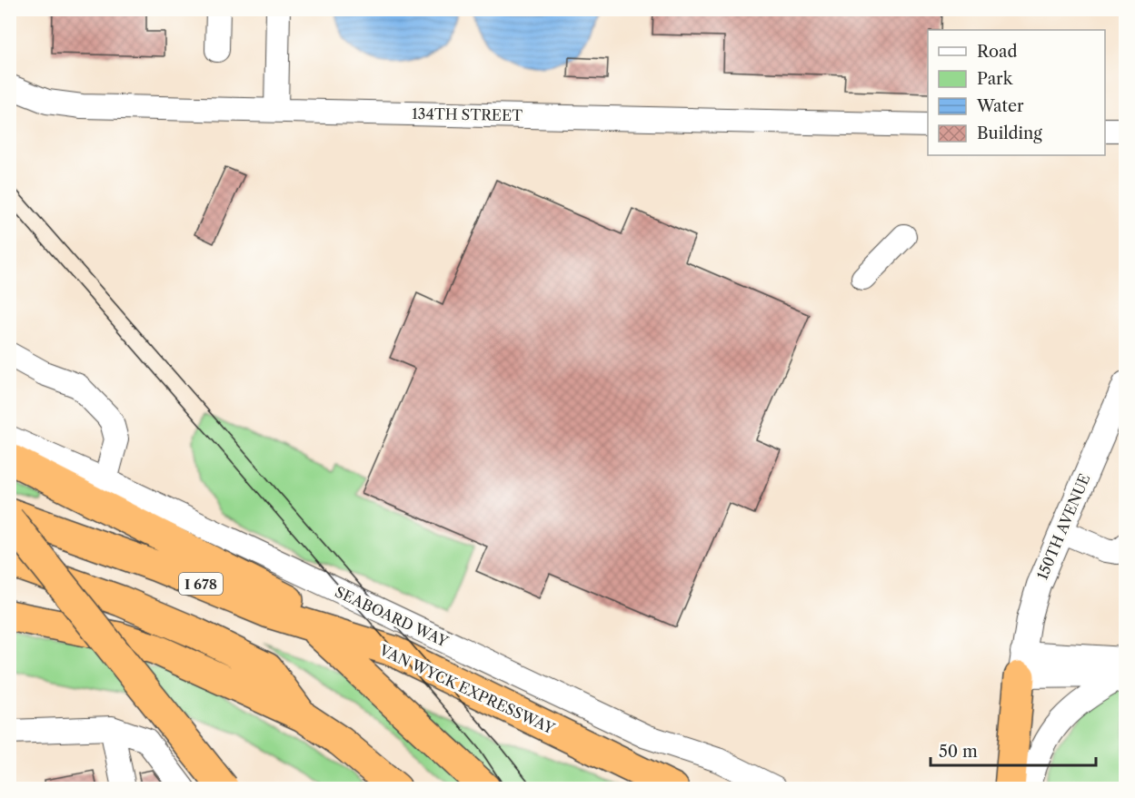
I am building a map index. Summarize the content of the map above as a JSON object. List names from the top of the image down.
{
  "streets": {
    "highway": ["I 678", "VAN WYCK EXPRESSWAY"],
    "street": ["134TH STREET", "150TH AVENUE", "SEABOARD WAY"]
  },
  "legend": [
    "Road",
    "Park",
    "Water",
    "Building"
  ],
  "scale_bar": "50 m"
}
